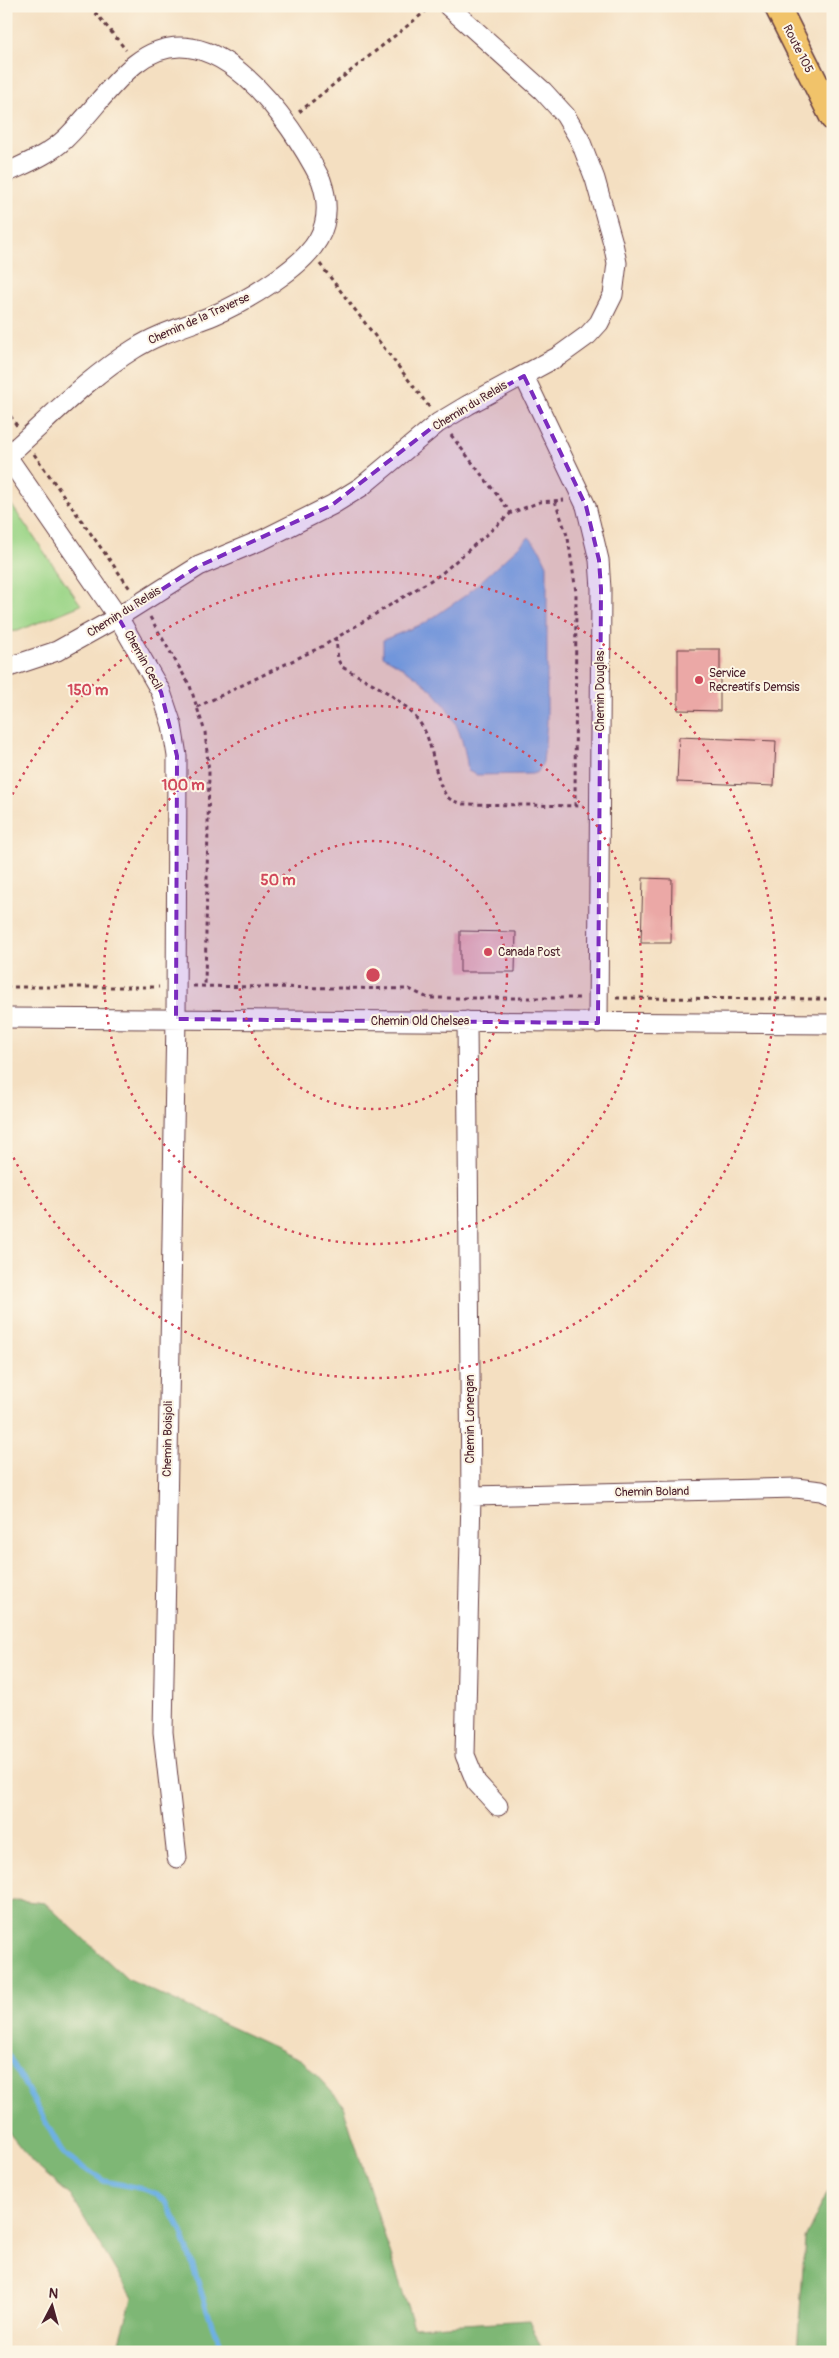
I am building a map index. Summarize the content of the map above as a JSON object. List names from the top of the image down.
{
  "streets": {
    "main road": ["Route 105"],
    "street": [
      "Chemin de la Traverse",
      "Chemin du Relais",
      "Chemin Cecil",
      "Chemin Douglas",
      "Chemin Old Chelsea",
      "Chemin Lonergan",
      "Chemin Boisjoli",
      "Chemin Boland"
    ]
  },
  "crossings": [
    ["Chemin de la Traverse", "Chemin Cecil"],
    ["Chemin du Relais", "Chemin Cecil"],
    ["Chemin du Relais", "Chemin Douglas"],
    ["Chemin Cecil", "Chemin Old Chelsea"],
    ["Chemin Cecil", "Chemin Boisjoli"],
    ["Chemin Douglas", "Chemin Old Chelsea"],
    ["Chemin Old Chelsea", "Chemin Lonergan"],
    ["Chemin Old Chelsea", "Chemin Boisjoli"],
    ["Chemin Lonergan", "Chemin Boland"]
  ],
  "places": ["Service Recreatifs Demsis", "Canada Post"],
  "north": "top",
  "rings": ["150 m", "100 m", "50 m"]
}
